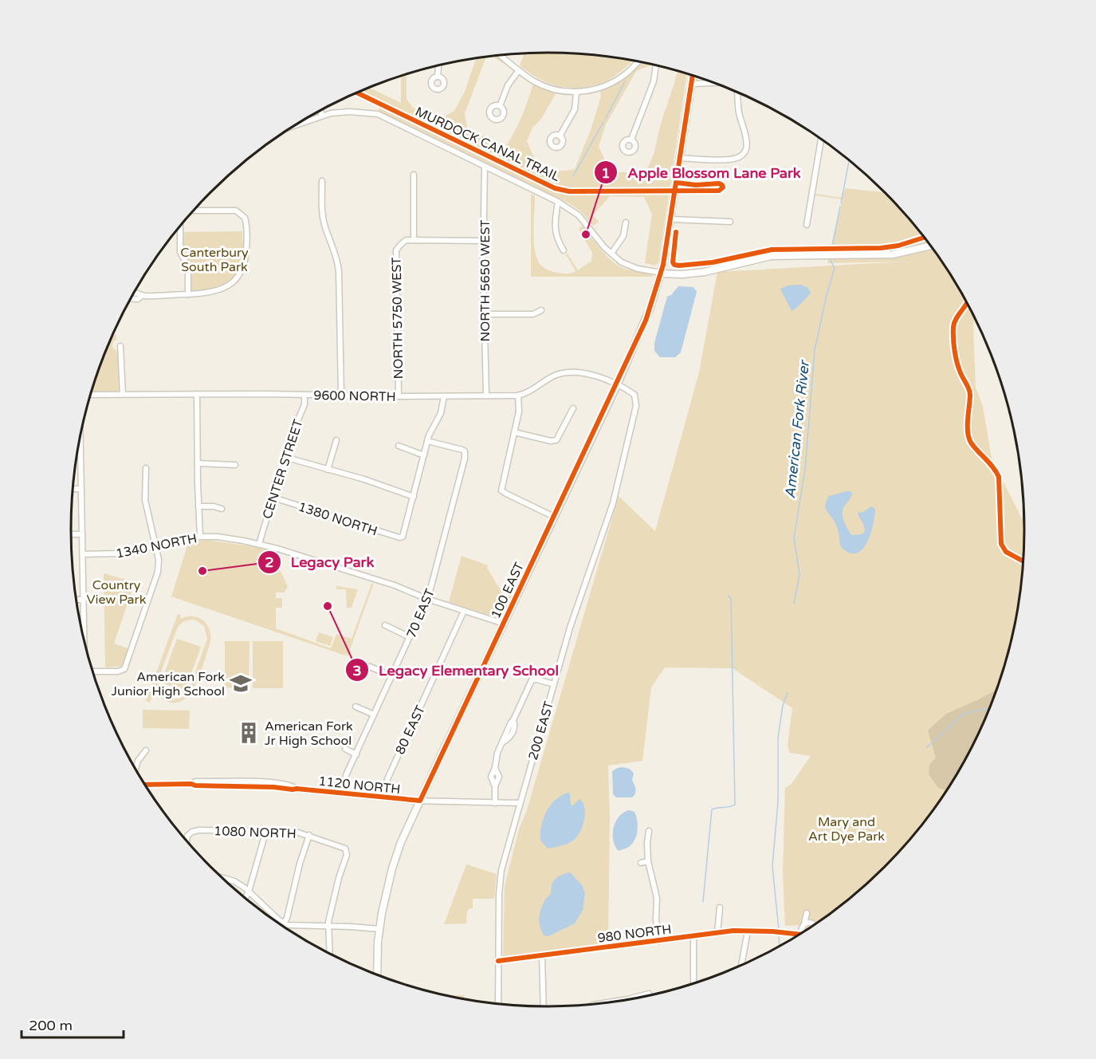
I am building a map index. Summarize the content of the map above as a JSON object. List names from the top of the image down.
{
  "streets": {
    "main road": ["100 EAST"],
    "street": [
      "NORTH 5650 WEST",
      "NORTH 5750 WEST",
      "9600 NORTH",
      "CENTER STREET",
      "1380 NORTH",
      "1340 NORTH",
      "70 EAST",
      "80 EAST",
      "200 EAST",
      "1120 NORTH",
      "1080 NORTH",
      "980 NORTH"
    ],
    "cycle path": ["MURDOCK CANAL TRAIL"]
  },
  "crossings": [
    ["NORTH 5650 WEST", "9600 NORTH"],
    ["NORTH 5750 WEST", "9600 NORTH"],
    ["9600 NORTH", "CENTER STREET"],
    ["9600 NORTH", "100 EAST"],
    ["9600 NORTH", "200 EAST"],
    ["CENTER STREET", "1380 NORTH"],
    ["CENTER STREET", "1340 NORTH"],
    ["1340 NORTH", "100 EAST"],
    ["1340 NORTH", "70 EAST"],
    ["1340 NORTH", "80 EAST"],
    ["100 EAST", "200 EAST"],
    ["100 EAST", "1120 NORTH"],
    ["70 EAST", "1120 NORTH"],
    ["80 EAST", "1120 NORTH"],
    ["200 EAST", "1120 NORTH"],
    ["200 EAST", "980 NORTH"]
  ],
  "water": ["American Fork River"],
  "parks": ["Canterbury South Park", "Country View Park", "Mary and Art Dye Park"],
  "places": {
    "other": ["Apple Blossom Lane Park", "Legacy Park", "Legacy Elementary School"],
    "school or university": ["American Fork Junior High School"],
    "building": ["American Fork Jr High School"]
  },
  "scale_bar": "200 m"
}
